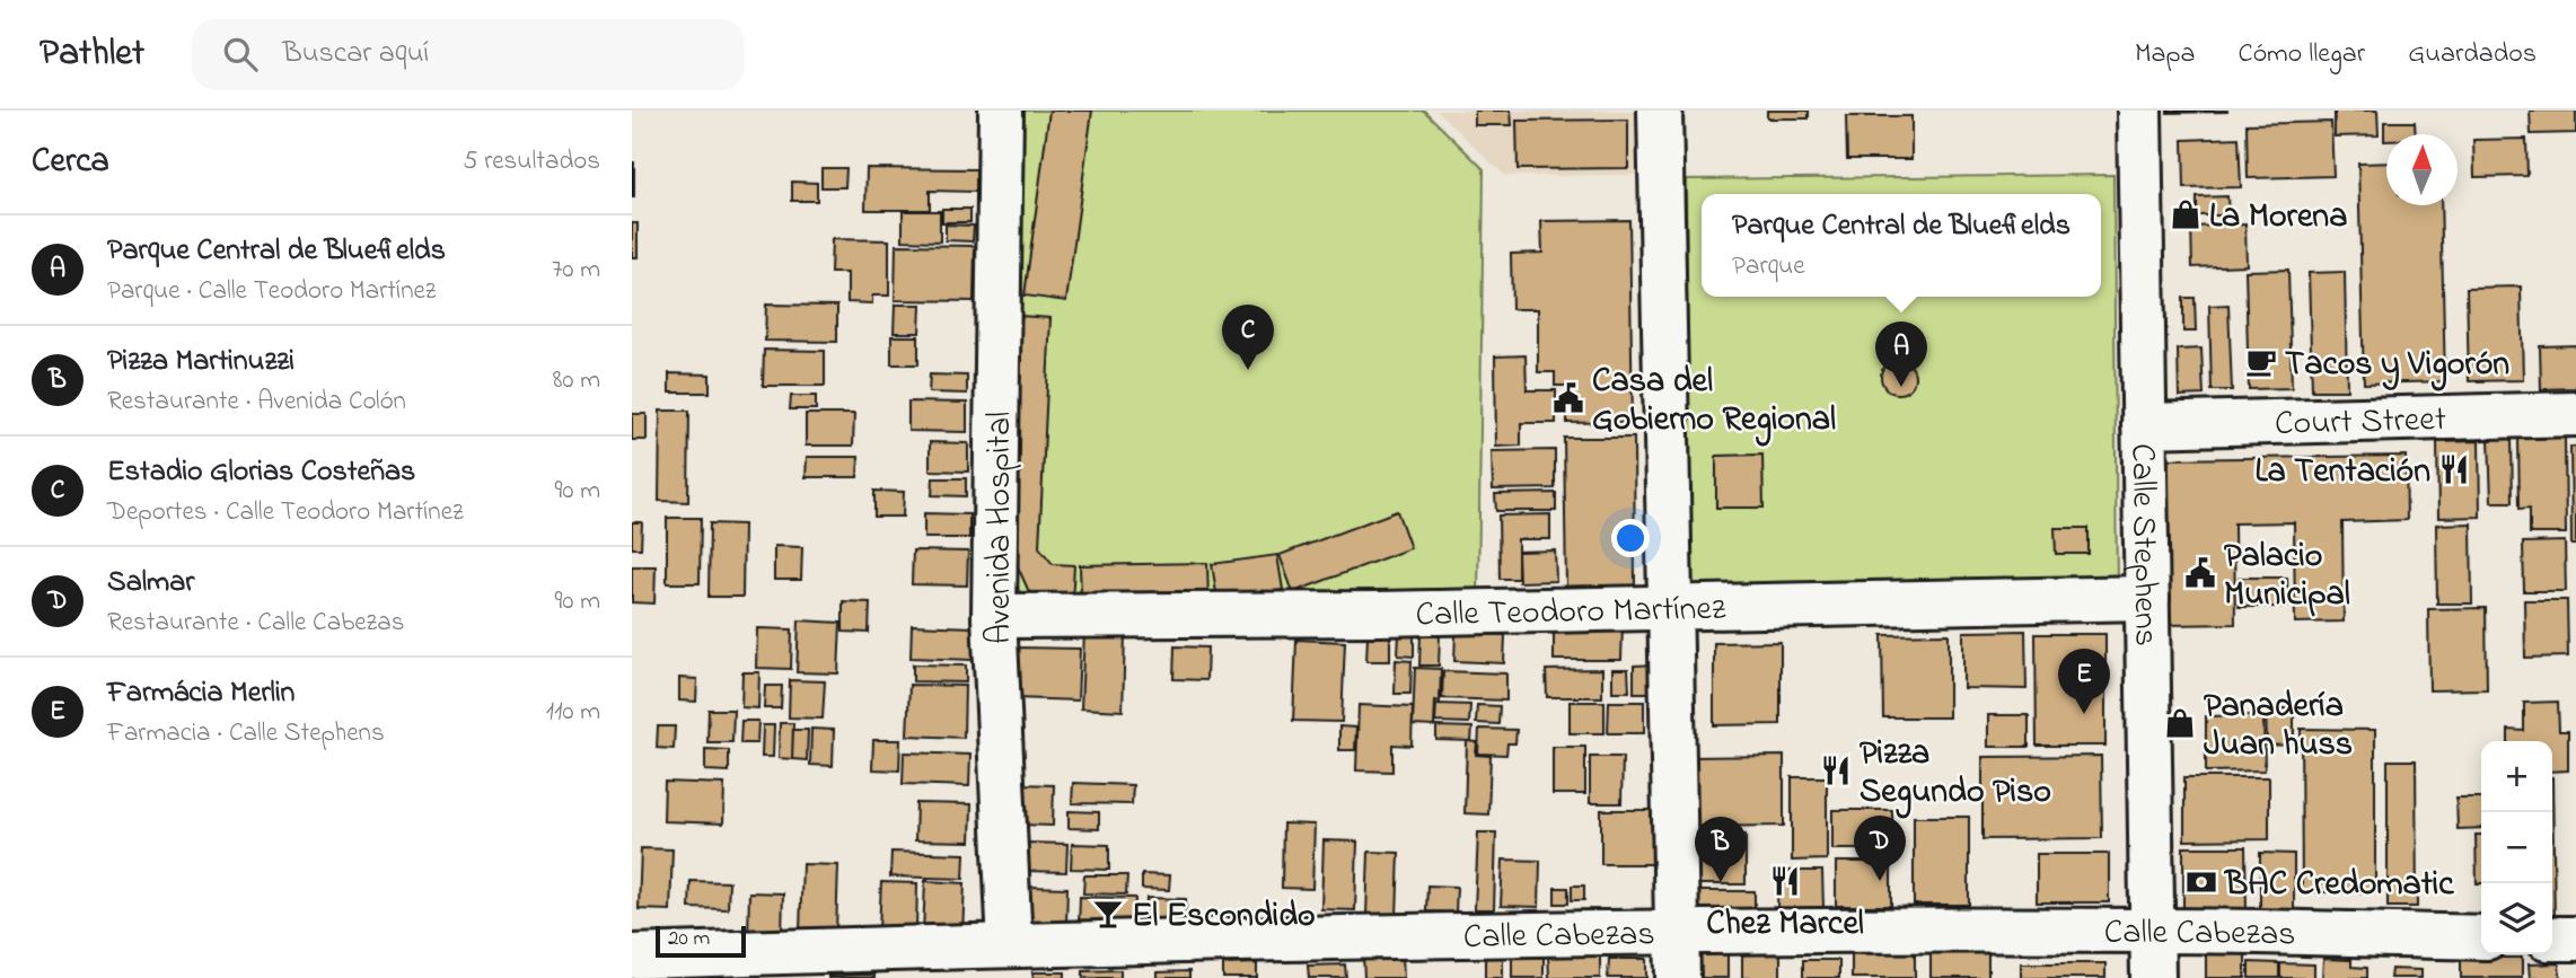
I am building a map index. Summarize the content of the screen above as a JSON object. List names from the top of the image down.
{
  "streets": {
    "street": [
      "Court Street",
      "Avenida Hospital",
      "Calle Stephens",
      "Calle Teodoro Martínez",
      "Calle Cabezas"
    ]
  },
  "crossings": [
    ["Court Street", "Calle Stephens"],
    ["Avenida Hospital", "Calle Teodoro Martínez"],
    ["Avenida Hospital", "Calle Cabezas"],
    ["Calle Stephens", "Calle Teodoro Martínez"],
    ["Calle Stephens", "Calle Cabezas"]
  ],
  "places": {
    "shop": ["La Morena", "Panadería Juan huss"],
    "cafe": ["Tacos y Vigorón"],
    "public building": ["Casa del Gobierno Regional", "Palacio Municipal"],
    "restaurant": ["La Tentación", "Pizza Segundo Piso", "Chez Marcel"],
    "bank": ["BAC Credomatic"],
    "bar": ["El Escondido"]
  },
  "scale_bar": "20 m",
  "north": "top",
  "page": {
    "header": "Pathlet",
    "search": "Buscar aquí",
    "nav": ["Mapa", "Cómo llegar", "Guardados"],
    "heading": ["Cerca", "5 resultados"],
    "popup": ["Parque Central de Bluefields", "Parque"],
    "list": [
      {
        "mark": "A",
        "name": "Parque Central de Bluefields",
        "note": "Parque · Calle Teodoro Martínez",
        "value": "70 m"
      },
      {
        "mark": "B",
        "name": "Pizza Martinuzzi",
        "note": "Restaurante · Avenida Colón",
        "value": "80 m"
      },
      {
        "mark": "C",
        "name": "Estadio Glorias Costeñas",
        "note": "Deportes · Calle Teodoro Martínez",
        "value": "90 m"
      },
      {
        "mark": "D",
        "name": "Salmar",
        "note": "Restaurante · Calle Cabezas",
        "value": "90 m"
      },
      {
        "mark": "E",
        "name": "Farmácia Merlin",
        "note": "Farmacia · Calle Stephens",
        "value": "110 m"
      }
    ],
    "pins": [
      "C",
      "A",
      "E",
      "D",
      "B"
    ],
    "map_buttons": ["+", "−"],
    "scale": "20 m"
  }
}
